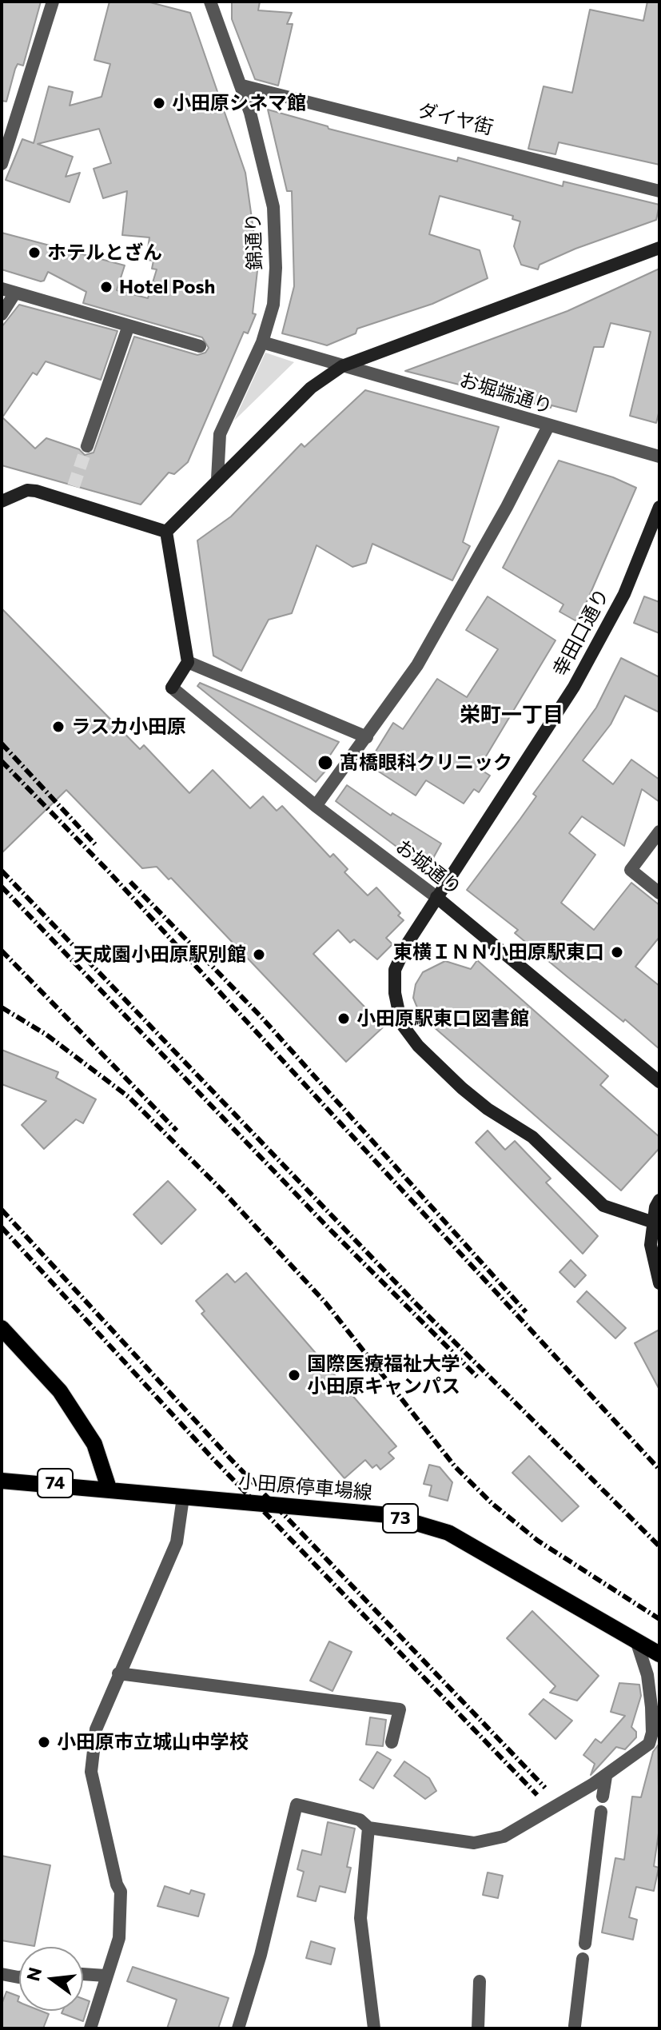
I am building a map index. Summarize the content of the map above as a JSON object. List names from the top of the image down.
{
  "streets": {
    "main road": ["74", "小田原停車場線", "73"],
    "street": [
      "ダイヤ街",
      "錦通り",
      "お堀端通り",
      "幸田口通り",
      "お城通り"
    ]
  },
  "crossings": [
    ["ダイヤ街", "錦通り"],
    ["錦通り", "お堀端通り"],
    ["幸田口通り", "お城通り"],
    ["74", "小田原停車場線"]
  ],
  "districts": ["栄町一丁目"],
  "places": [
    "小田原シネマ館",
    "ホテルとざん",
    "Hotel Posh",
    "ラスカ小田原",
    "髙橋眼科クリニック",
    "東横ＩＮＮ小田原駅東口",
    "天成園小田原駅別館",
    "小田原駅東口図書館",
    "国際医療福祉大学 小田原キャンパス",
    "小田原市立城山中学校"
  ],
  "north": "left"
}
